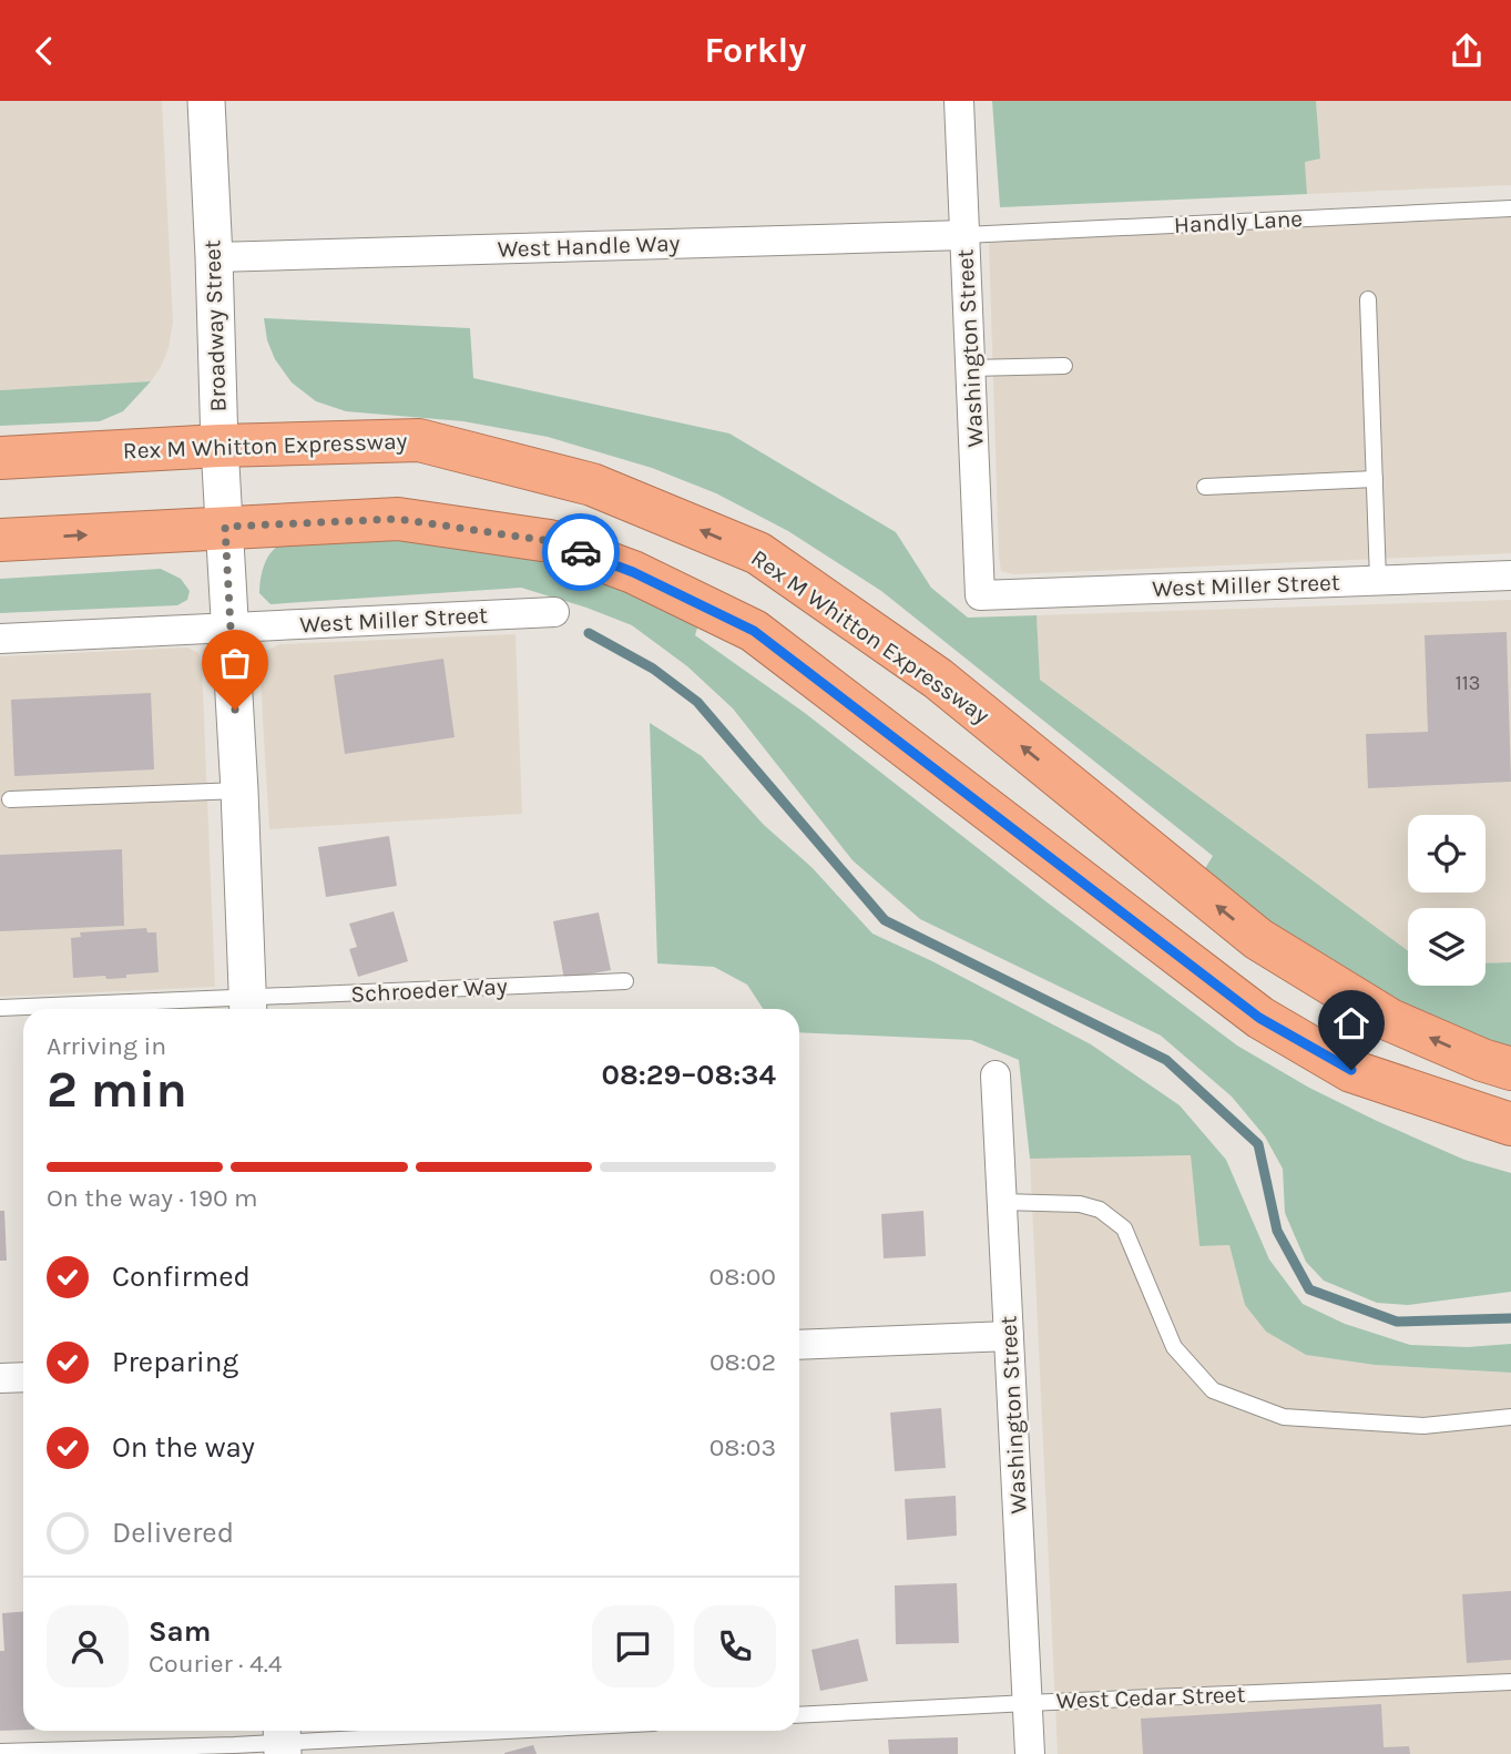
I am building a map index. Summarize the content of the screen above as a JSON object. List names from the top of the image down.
{
  "streets": {
    "highway": ["Rex M Whitton Expressway"],
    "street": [
      "West Handle Way",
      "Broadway Street",
      "Washington Street",
      "West Miller Street"
    ],
    "lane": ["Handly Lane", "Schroeder Way", "West Cedar Street"]
  },
  "crossings": [
    ["Handly Lane", "West Handle Way"],
    ["Handly Lane", "Washington Street"],
    ["West Handle Way", "Broadway Street"],
    ["West Handle Way", "Washington Street"],
    ["Broadway Street", "Rex M Whitton Expressway"],
    ["Broadway Street", "West Miller Street"],
    ["Broadway Street", "Schroeder Way"],
    ["Washington Street", "West Miller Street"],
    ["Washington Street", "West Cedar Street"]
  ],
  "house_numbers": ["113"],
  "page": {
    "header": "Forkly",
    "heading": ["2 min", "Arriving in", "08:29–08:34"],
    "panel": ["Sam", "Courier · 4.4"],
    "bar": "On the way · 190 m",
    "list": [
      ["Confirmed", "08:00"],
      ["Preparing", "08:02"],
      ["On the way", "08:03"],
      "Delivered"
    ]
  }
}
